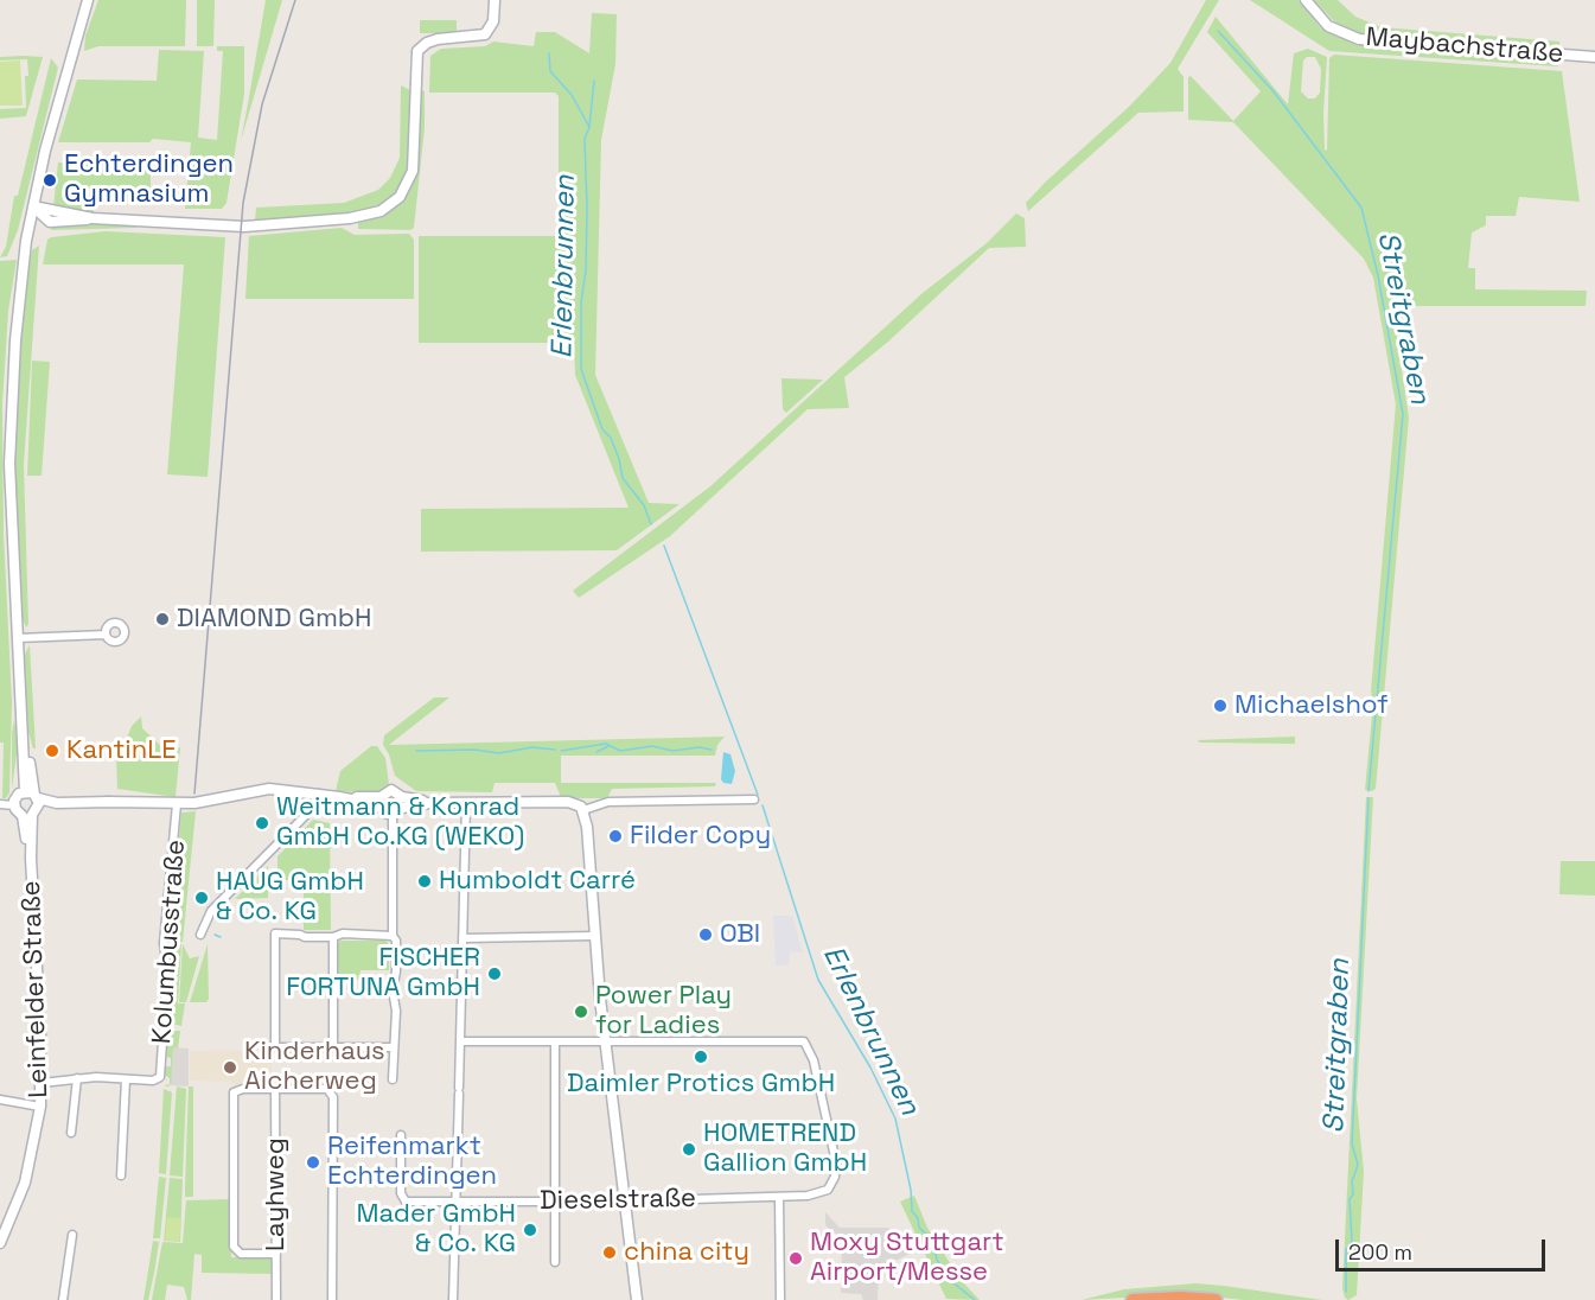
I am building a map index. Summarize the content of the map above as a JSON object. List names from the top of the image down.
{
  "streets": {
    "main road": ["Maybachstraße", "Leinfelder Straße"],
    "street": ["Kolumbusstraße", "Layhweg", "Dieselstraße"]
  },
  "water": ["Erlenbrunnen", "Streitgraben"],
  "places": [
    "Echterdingen Gymnasium",
    "DIAMOND GmbH",
    "Michaelshof",
    "KantinLE",
    "Weitmann & Konrad GmbH Co.KG (WEKO)",
    "Filder Copy",
    "Humboldt Carré",
    "HAUG GmbH & Co. KG",
    "OBI",
    "FISCHER FORTUNA GmbH",
    "Power Play for Ladies",
    "Daimler Protics GmbH",
    "Kinderhaus Aicherweg",
    "HOMETREND Gallion GmbH",
    "Reifenmarkt Echterdingen",
    "Mader GmbH & Co. KG",
    "china city",
    "Moxy Stuttgart Airport/Messe"
  ],
  "scale_bar": "200 m"
}
